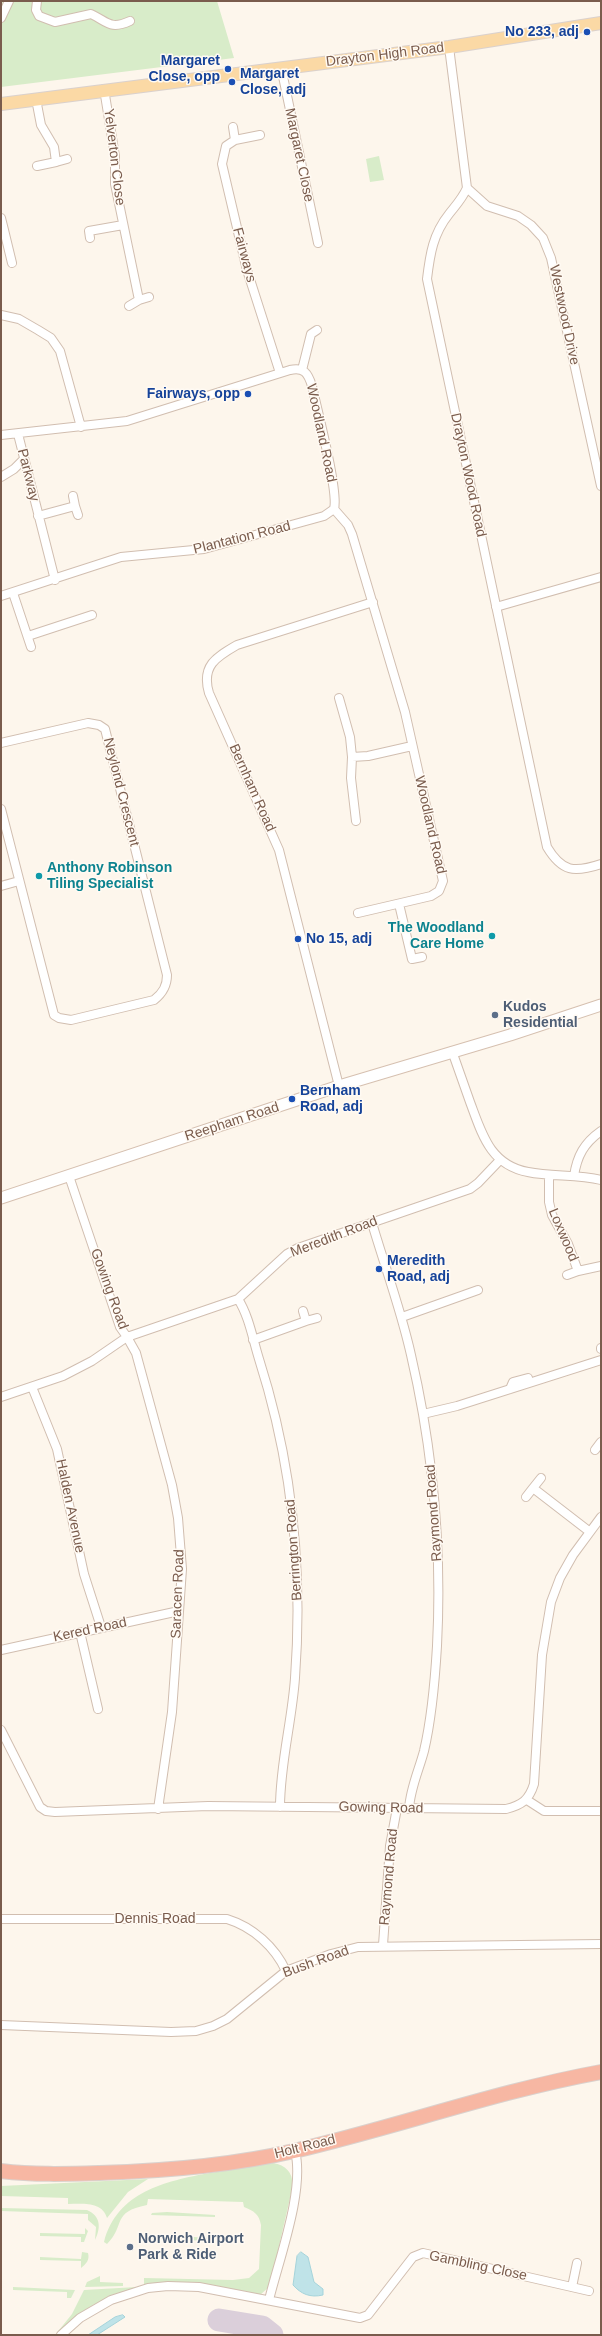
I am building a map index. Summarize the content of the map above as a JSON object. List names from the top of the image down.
{
  "streets": {
    "highway": ["Holt Road"],
    "main road": ["Drayton High Road"],
    "street": [
      "Margaret Close",
      "Yelverton Close",
      "Fairways",
      "Westwood Drive",
      "Woodland Road",
      "Parkway",
      "Drayton Wood Road",
      "Plantation Road",
      "Bernham Road",
      "Neylond Crescent",
      "Reepham Road",
      "Loxwood",
      "Meredith Road",
      "Gowing Road",
      "Halden Avenue",
      "Raymond Road",
      "Berrington Road",
      "Saracen Road",
      "Kered Road",
      "Dennis Road",
      "Bush Road",
      "Gambling Close"
    ]
  },
  "crossings": [
    ["Drayton High Road", "Margaret Close"],
    ["Drayton High Road", "Yelverton Close"],
    ["Fairways", "Woodland Road"],
    ["Westwood Drive", "Drayton Wood Road"],
    ["Woodland Road", "Parkway"],
    ["Woodland Road", "Plantation Road"],
    ["Woodland Road", "Bernham Road"],
    ["Parkway", "Plantation Road"],
    ["Bernham Road", "Reepham Road"],
    ["Reepham Road", "Gowing Road"],
    ["Meredith Road", "Gowing Road"],
    ["Meredith Road", "Raymond Road"],
    ["Meredith Road", "Berrington Road"],
    ["Meredith Road", "Saracen Road"],
    ["Gowing Road", "Halden Avenue"],
    ["Gowing Road", "Raymond Road"],
    ["Gowing Road", "Berrington Road"],
    ["Gowing Road", "Saracen Road"],
    ["Halden Avenue", "Kered Road"],
    ["Raymond Road", "Bush Road"],
    ["Saracen Road", "Kered Road"],
    ["Dennis Road", "Bush Road"]
  ],
  "places": [
    "No 233, adj",
    "Margaret Close, opp",
    "Margaret Close, adj",
    "Fairways, opp",
    "Anthony Robinson Tiling Specialist",
    "The Woodland Care Home",
    "No 15, adj",
    "Kudos Residential",
    "Bernham Road, adj",
    "Meredith Road, adj",
    "Norwich Airport Park & Ride"
  ]
}
